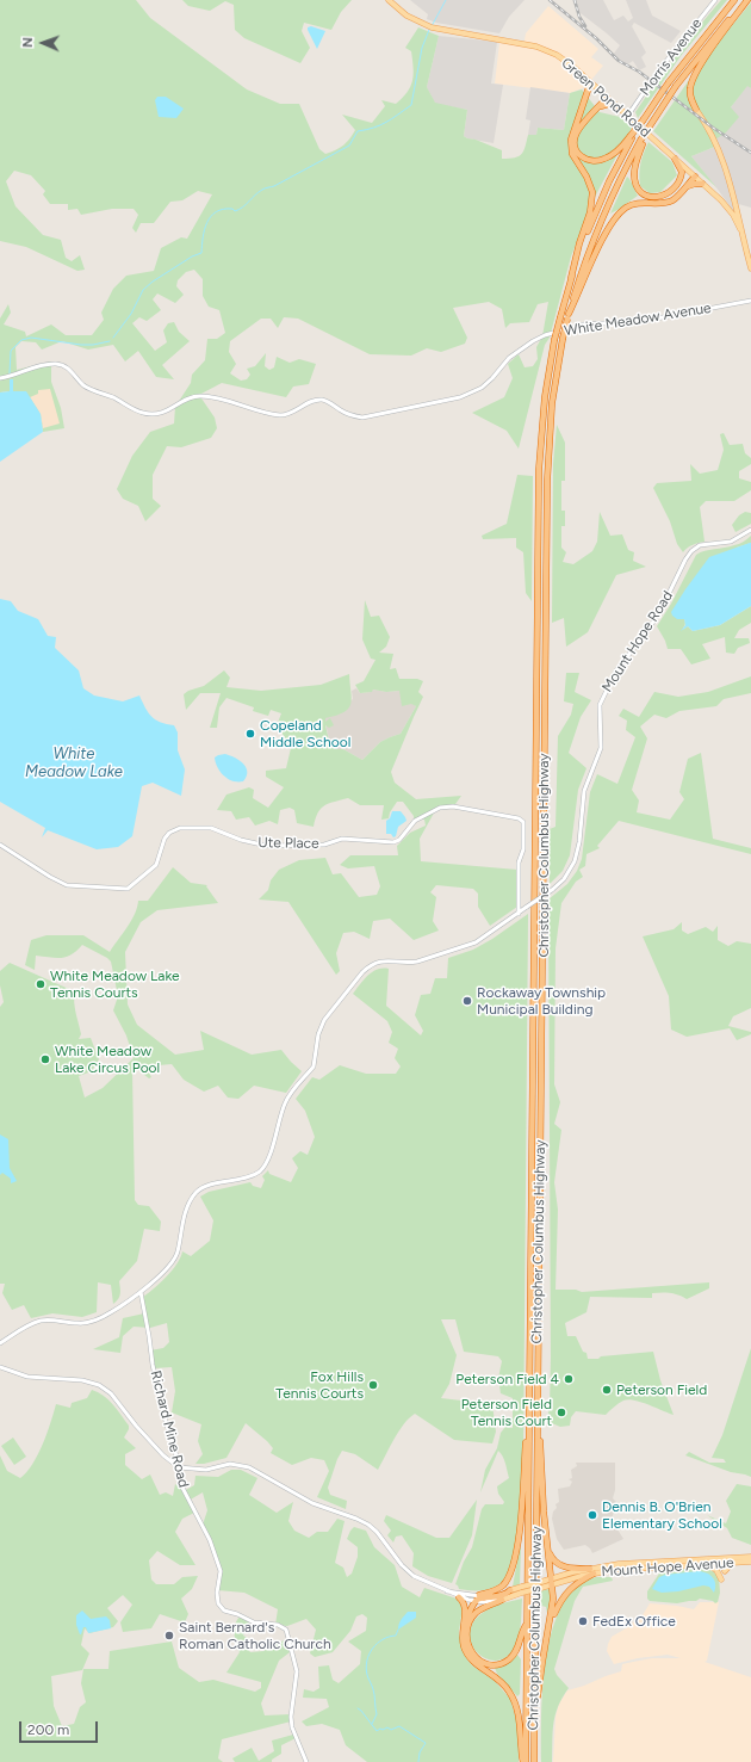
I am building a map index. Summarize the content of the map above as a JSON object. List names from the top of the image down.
{
  "streets": {
    "highway": ["Christopher Columbus Highway"],
    "main road": ["Green Pond Road", "Mount Hope Avenue"],
    "street": [
      "Morris Avenue",
      "White Meadow Avenue",
      "Mount Hope Road",
      "Ute Place",
      "Richard Mine Road"
    ]
  },
  "crossings": [
    ["Morris Avenue", "Green Pond Road"],
    ["Mount Hope Road", "Ute Place"],
    ["Mount Hope Road", "Richard Mine Road"],
    ["Richard Mine Road", "Mount Hope Avenue"]
  ],
  "water": ["White Meadow Lake"],
  "places": [
    "Copeland Middle School",
    "White Meadow Lake Tennis Courts",
    "Rockaway Township Municipal Building",
    "White Meadow Lake Circus Pool",
    "Peterson Field 4",
    "Fox Hills Tennis Courts",
    "Peterson Field",
    "Peterson Field Tennis Court",
    "Dennis B. O'Brien Elementary School",
    "FedEx Office",
    "Saint Bernard's Roman Catholic Church"
  ],
  "scale_bar": "200 m",
  "north": "left"
}
